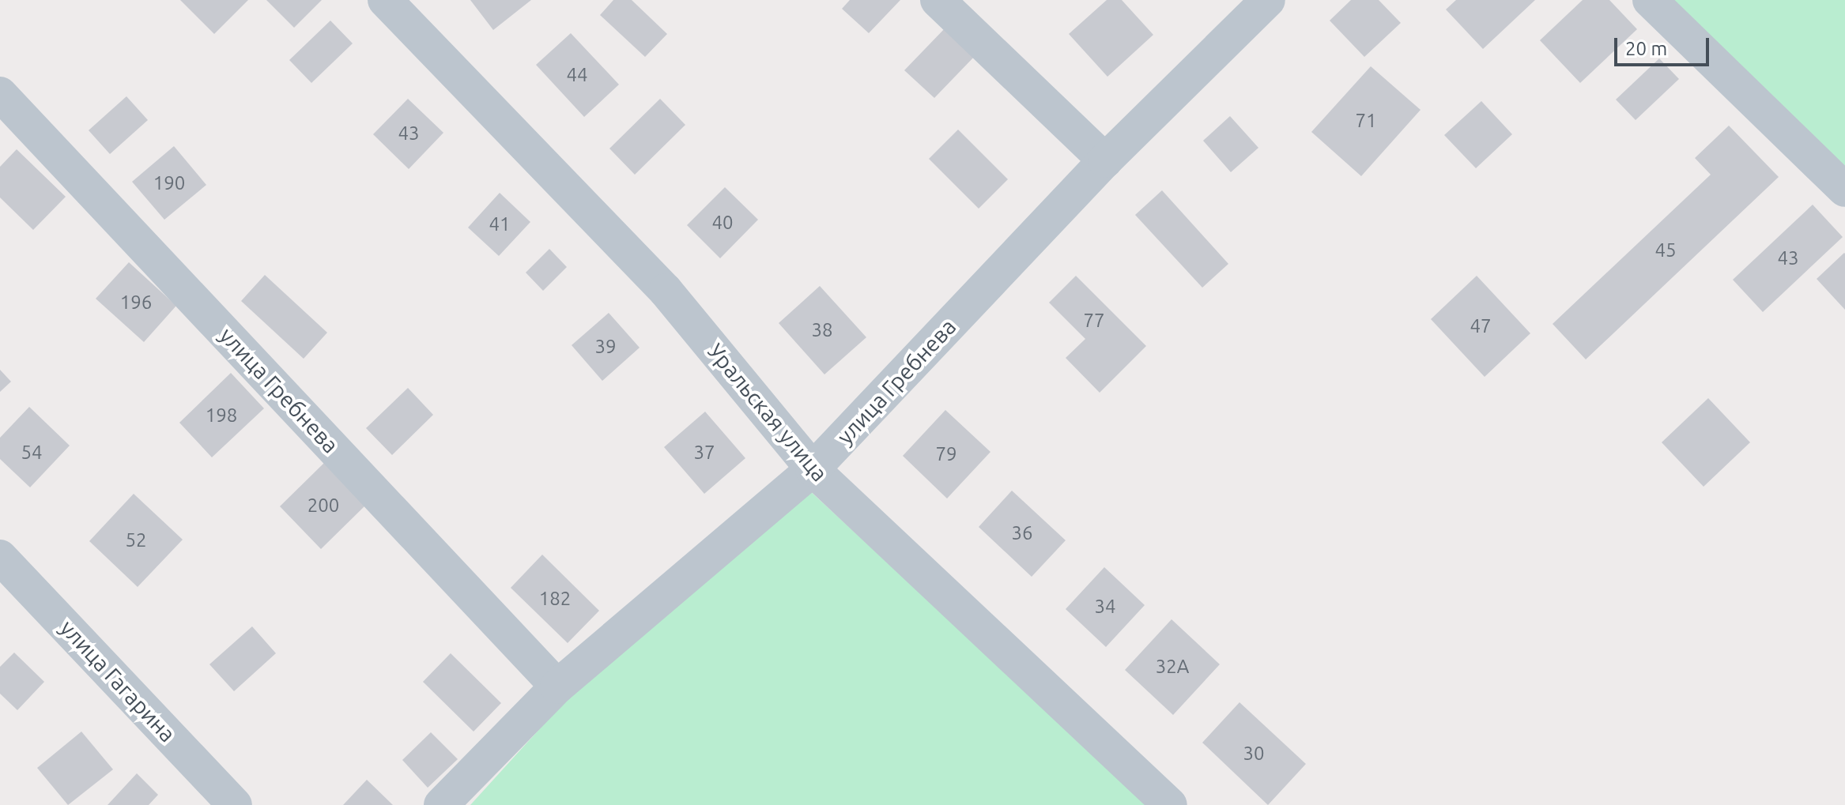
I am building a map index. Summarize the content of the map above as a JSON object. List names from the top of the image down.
{
  "streets": {
    "street": ["улица Гребнева", "Уральская улица", "улица Гагарина"]
  },
  "crossings": [
    ["улица Гребнева", "Уральская улица"]
  ],
  "house_numbers": [
    "44",
    "71",
    "43",
    "190",
    "40",
    "41",
    "45",
    "43",
    "196",
    "77",
    "47",
    "38",
    "39",
    "198",
    "54",
    "37",
    "79",
    "200",
    "36",
    "52",
    "182",
    "34",
    "32А",
    "30"
  ],
  "scale_bar": "20 m"
}
